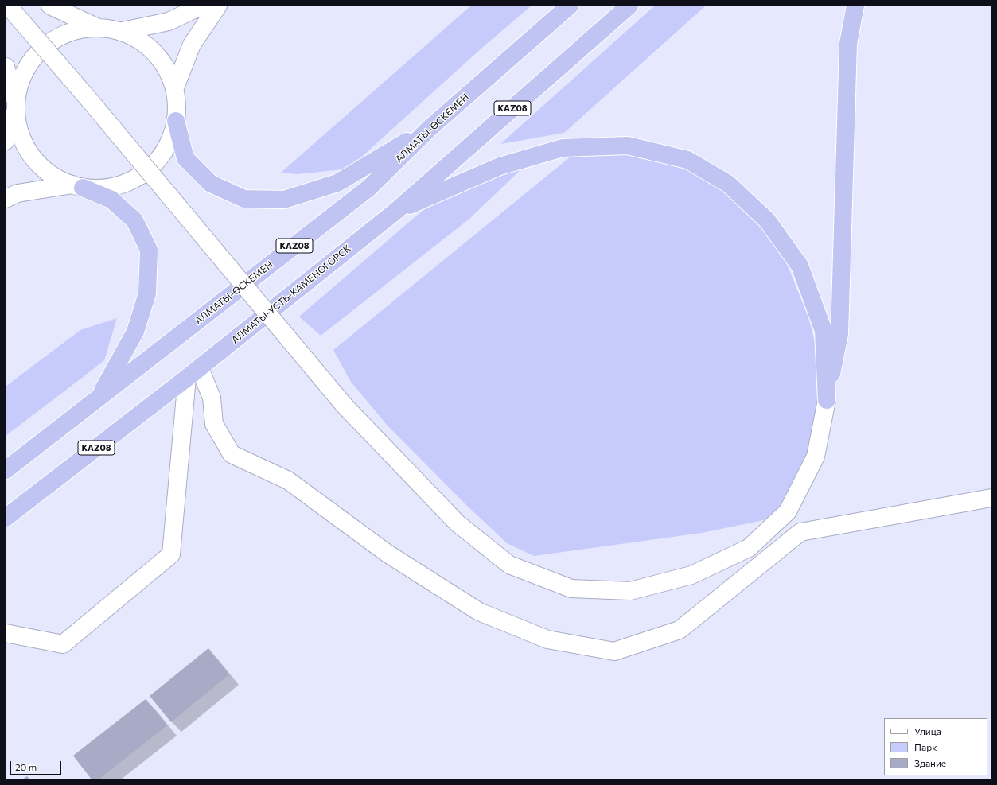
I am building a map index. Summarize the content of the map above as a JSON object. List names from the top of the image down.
{
  "streets": {
    "highway": ["KAZ08", "АЛМАТЫ-ӨСКЕМЕН", "АЛМАТЫ-УСТЬ-КАМЕНОГОРСК"]
  },
  "crossings": [
    ["KAZ08", "АЛМАТЫ-УСТЬ-КАМЕНОГОРСК"]
  ],
  "legend": ["Улица", "Парк", "Здание"],
  "scale_bar": "20 m"
}
